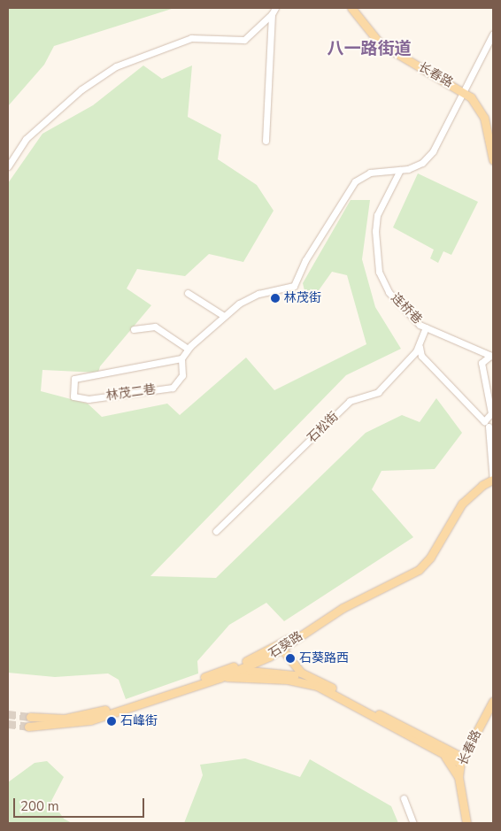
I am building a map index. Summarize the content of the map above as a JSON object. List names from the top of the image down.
{
  "streets": {
    "main road": ["长春路", "石葵路"],
    "street": ["连桥巷", "林茂二巷", "石松街"]
  },
  "crossings": [
    ["连桥巷", "石松街"]
  ],
  "districts": ["八一路街道"],
  "places": ["林茂街", "石葵路西", "石峰街"],
  "scale_bar": "200 m"
}
